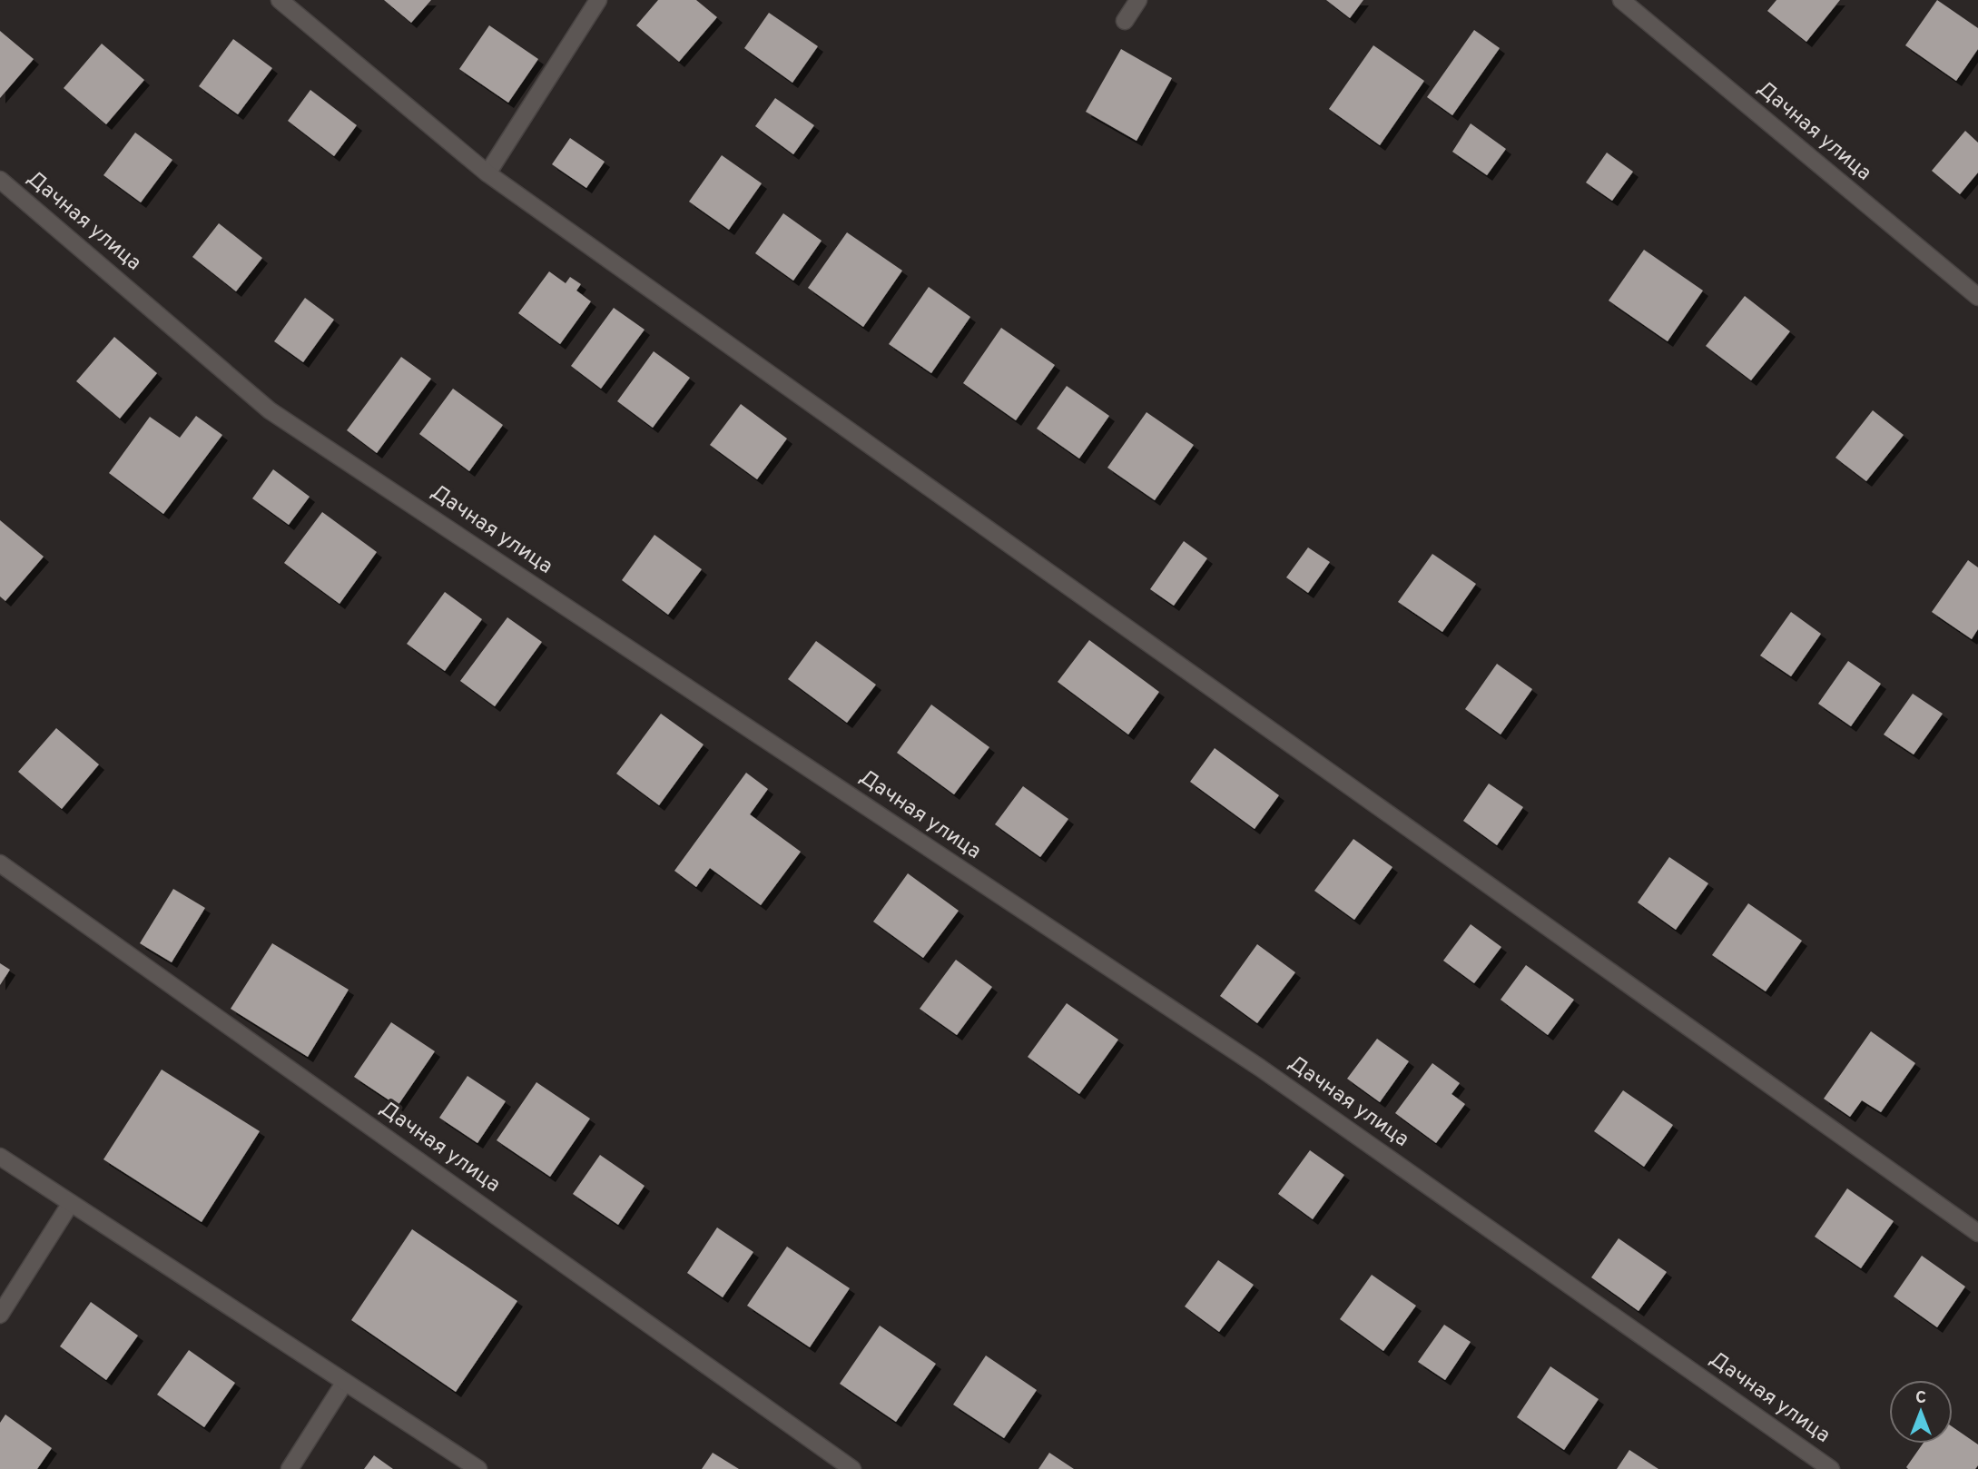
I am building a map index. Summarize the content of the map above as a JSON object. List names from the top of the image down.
{
  "streets": {
    "street": ["Дачная улица"]
  },
  "north": "top"
}
